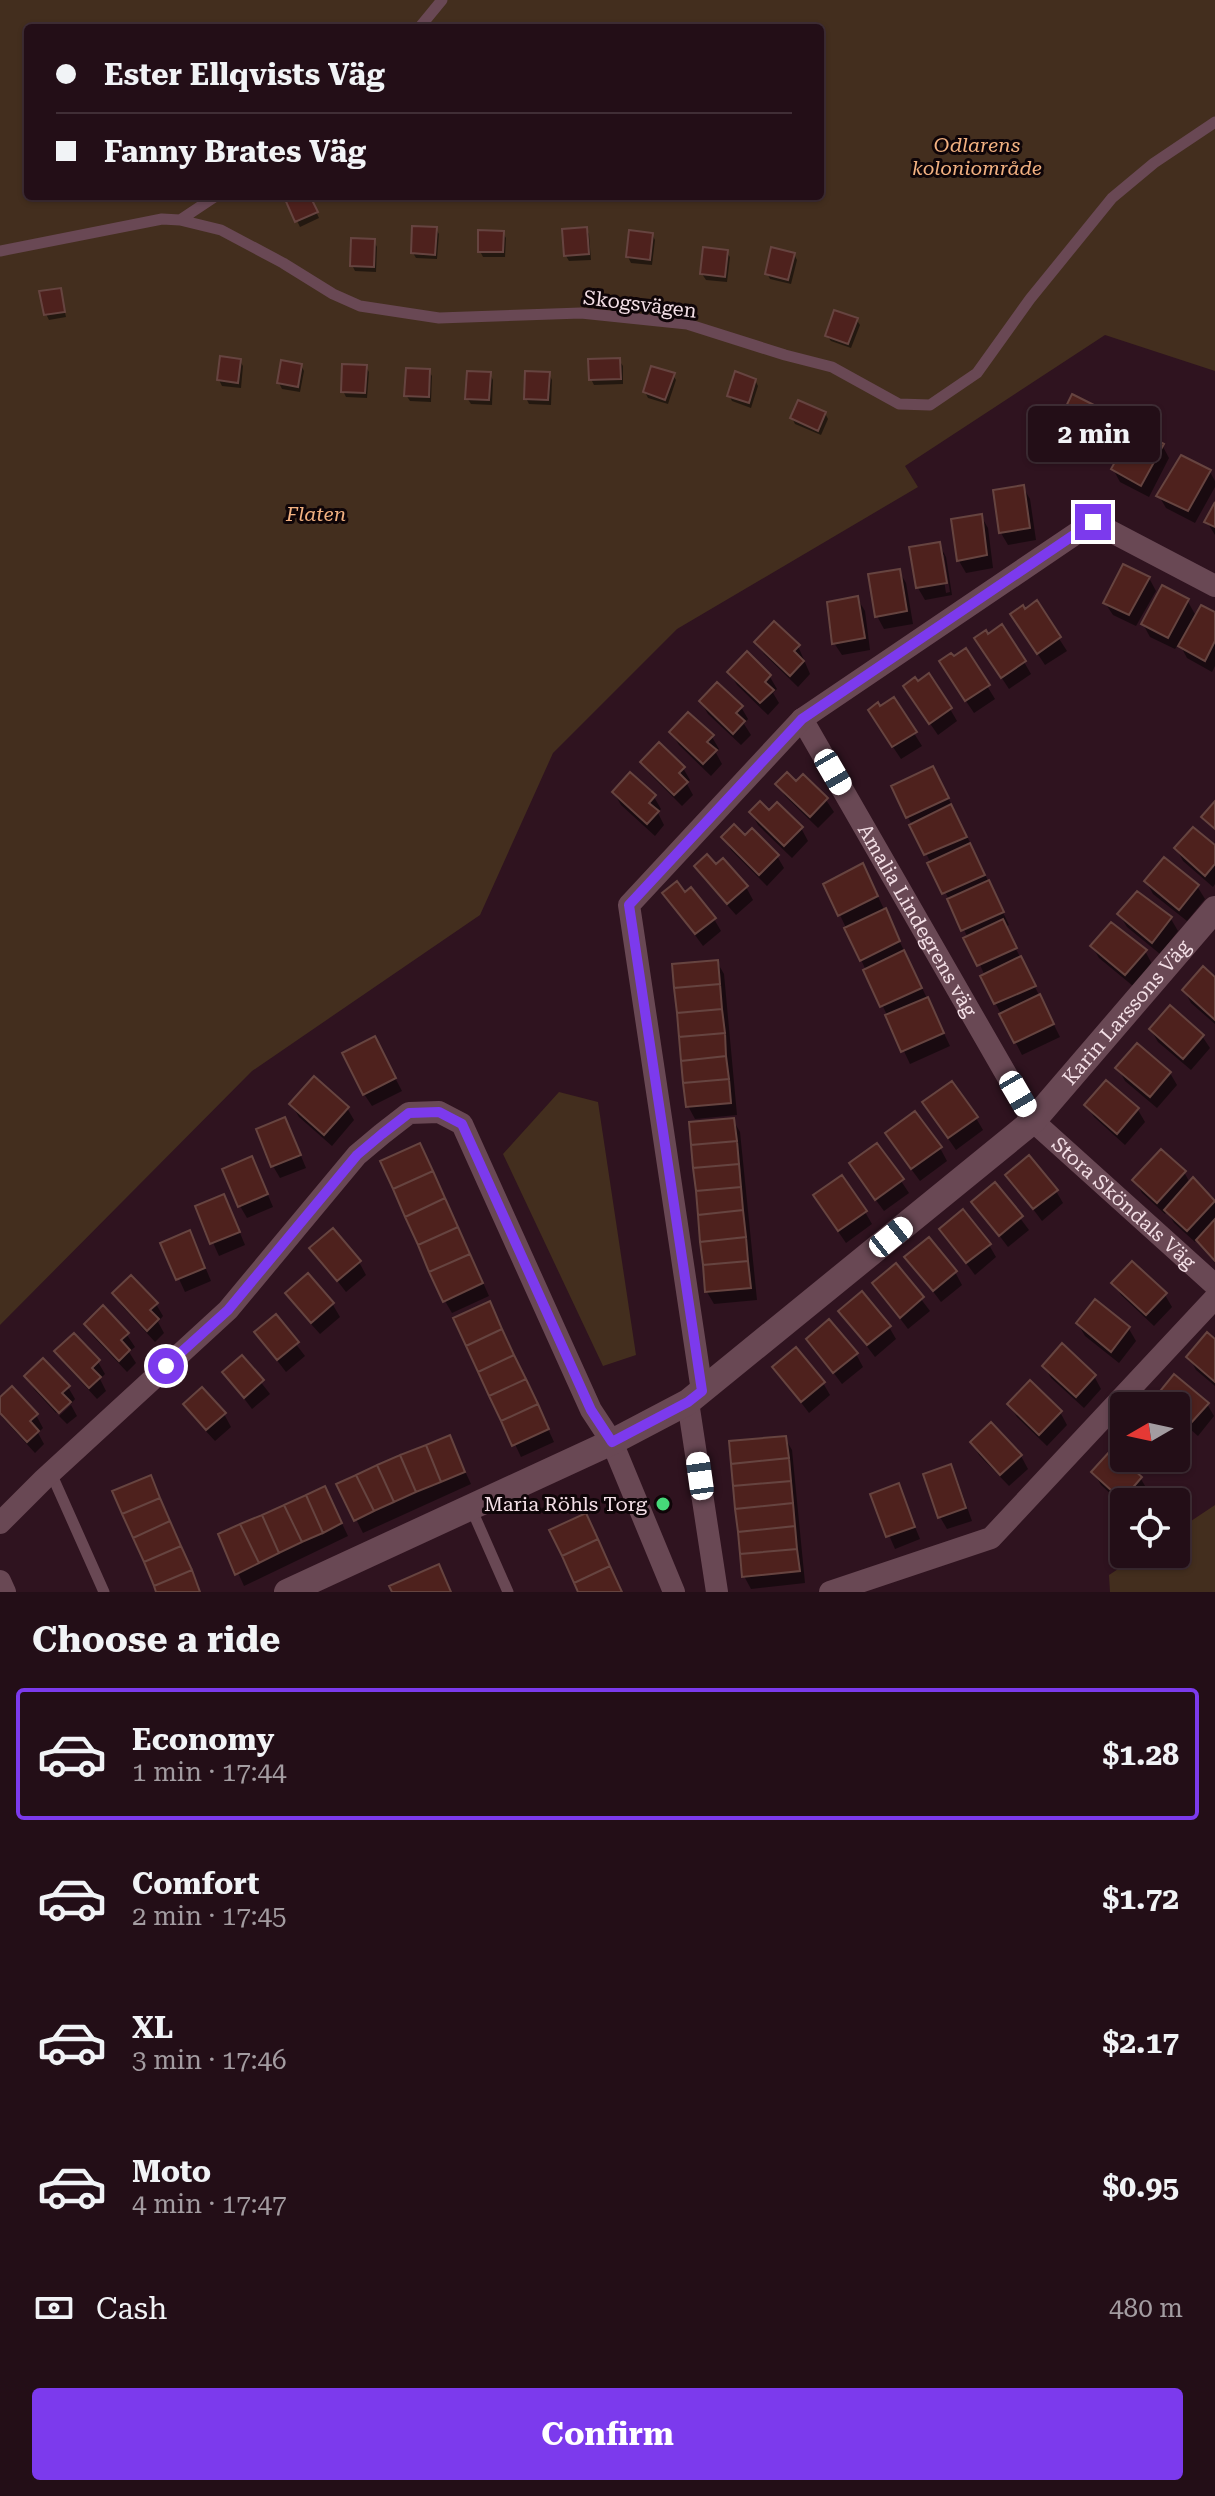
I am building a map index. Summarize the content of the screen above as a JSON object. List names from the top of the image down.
{
  "streets": {
    "street": ["Amalia Lindegrens väg", "Karin Larssons Väg", "Stora Sköndals Väg"],
    "lane": ["Skogsvägen"]
  },
  "crossings": [
    ["Amalia Lindegrens väg", "Karin Larssons Väg"],
    ["Amalia Lindegrens väg", "Stora Sköndals Väg"],
    ["Karin Larssons Väg", "Stora Sköndals Väg"]
  ],
  "parks": ["Odlarens koloniområde", "Flaten"],
  "places": ["Maria Röhls Torg"],
  "north": "left",
  "page": {
    "banner": ["Ester Ellqvists Väg", "Fanny Brates Väg"],
    "bubble": "2 min",
    "heading": "Choose a ride",
    "list": [
      {
        "name": "Economy",
        "note": "1 min · 17:44",
        "value": "$1.28"
      },
      {
        "name": "Comfort",
        "note": "2 min · 17:45",
        "value": "$1.72"
      },
      {
        "name": "XL",
        "note": "3 min · 17:46",
        "value": "$2.17"
      },
      {
        "name": "Moto",
        "note": "4 min · 17:47",
        "value": "$0.95"
      }
    ],
    "pay": ["Cash", "480 m"],
    "buttons": "Confirm"
  }
}
